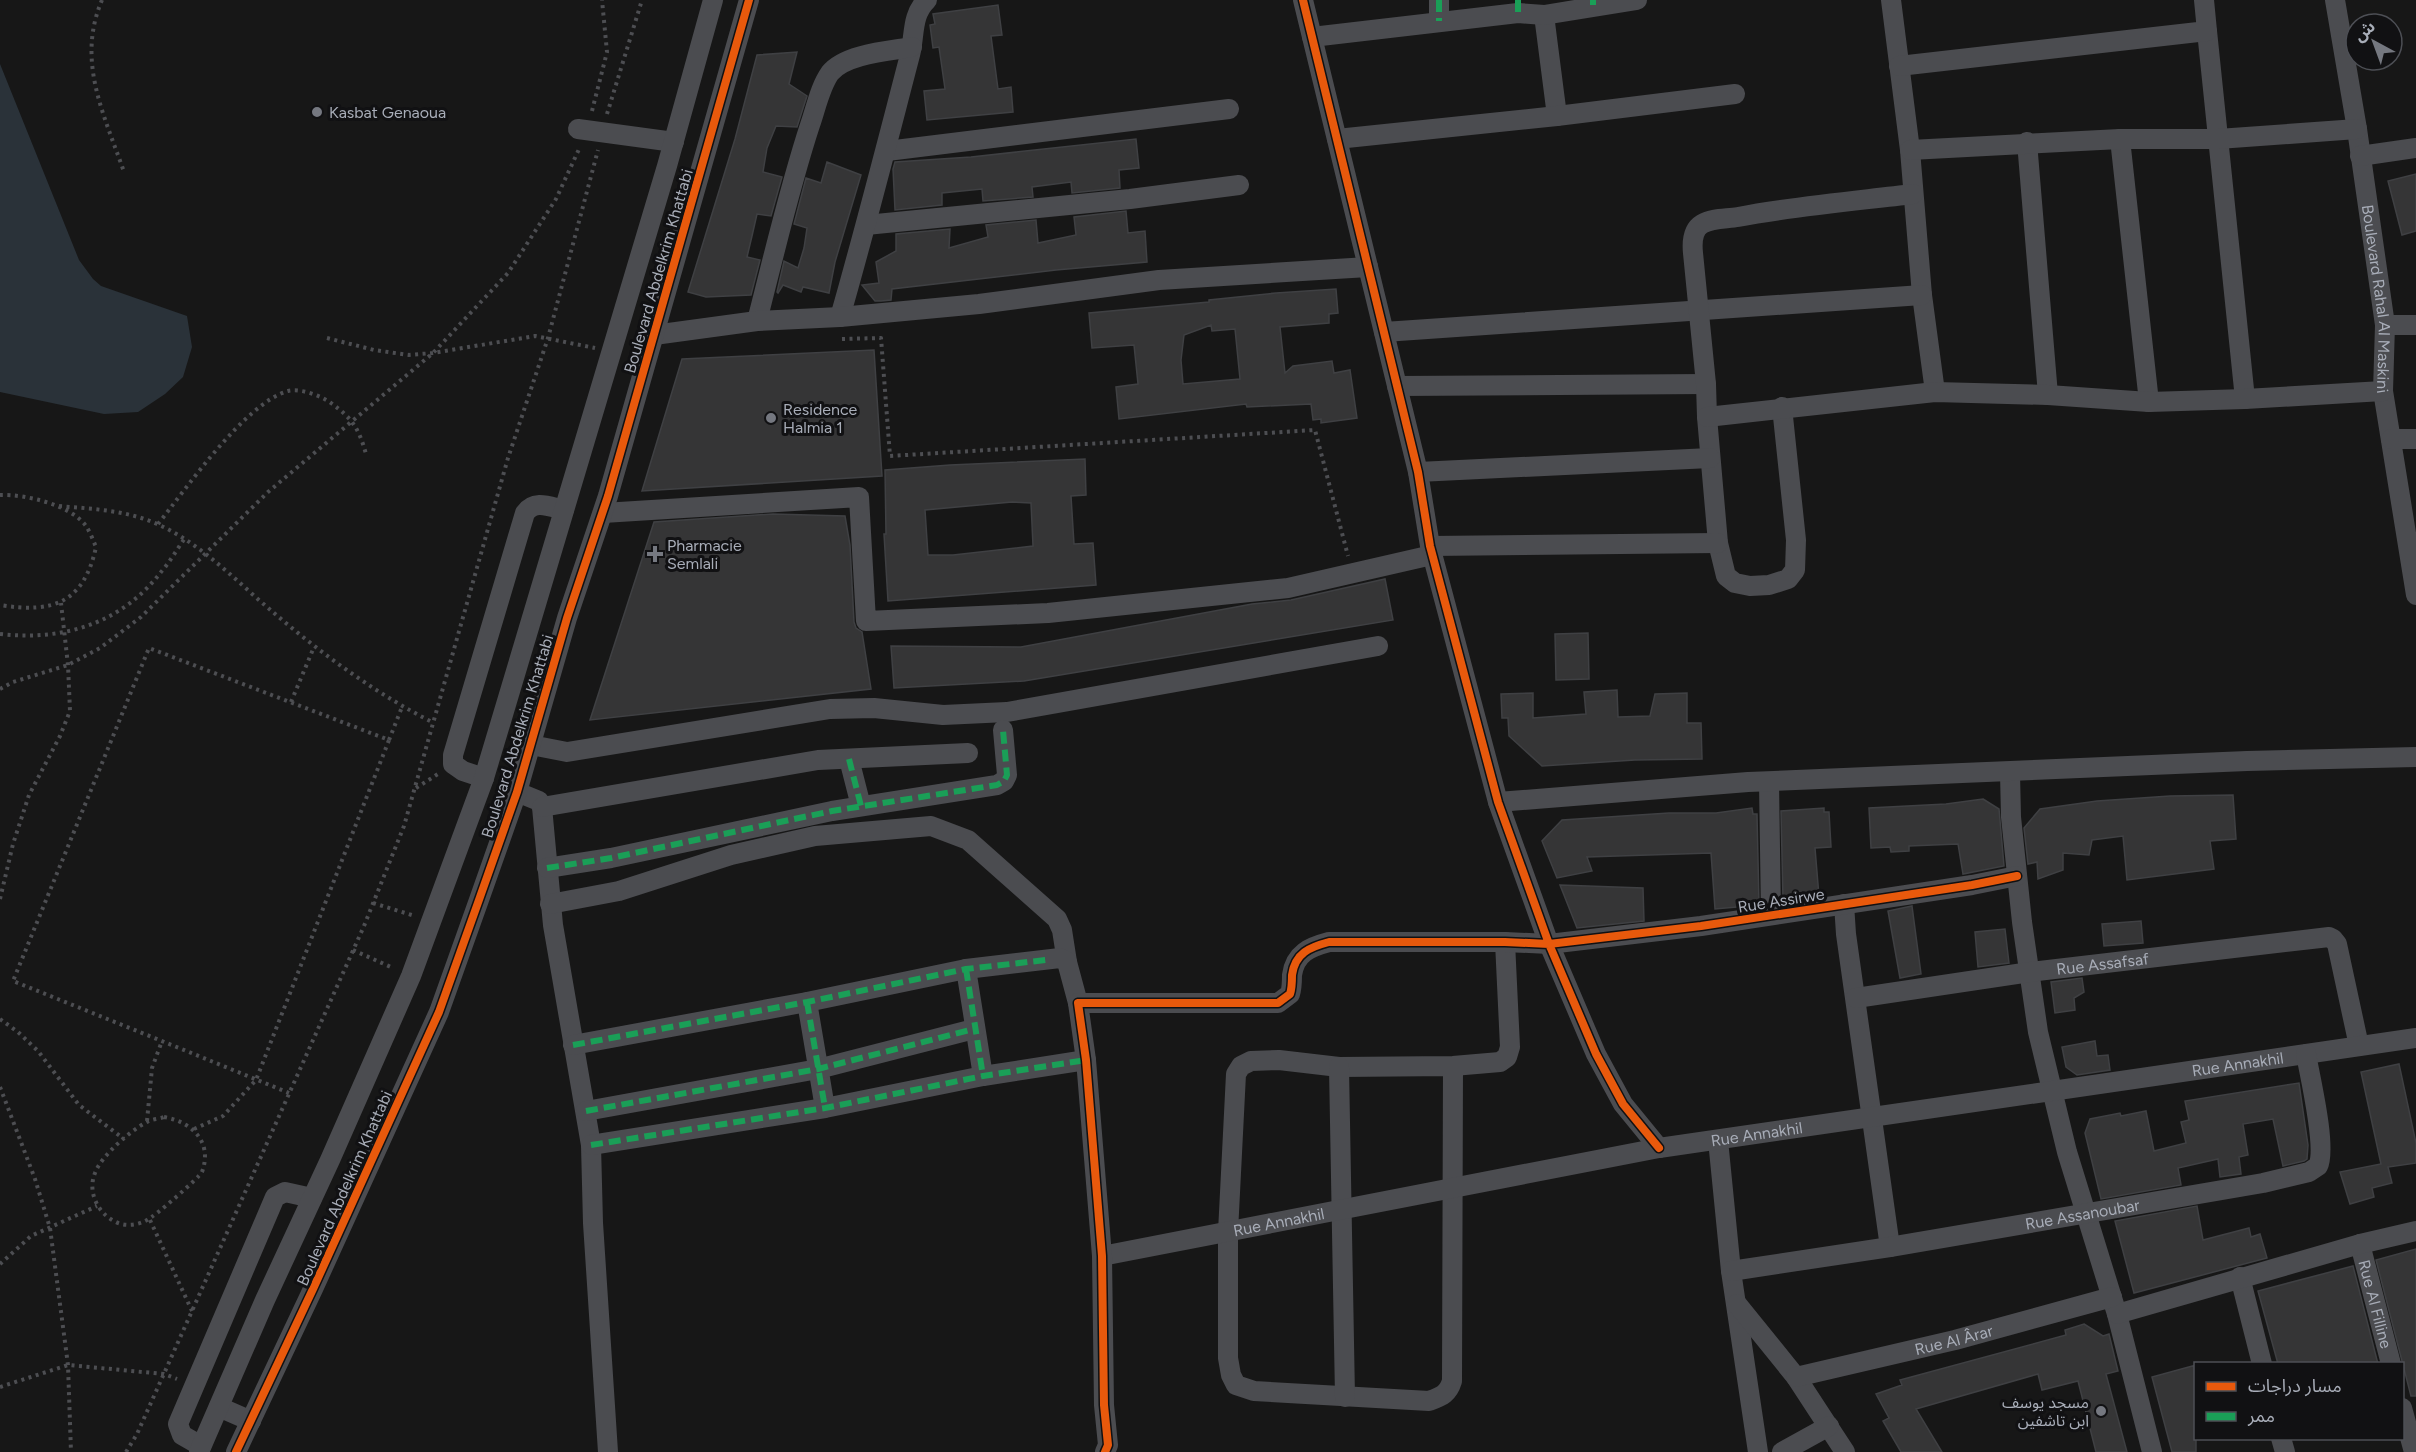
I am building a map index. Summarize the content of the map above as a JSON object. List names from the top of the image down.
{
  "streets": {
    "street": [
      "Boulevard Abdelkrim Khattabi",
      "Boulevard Rahal Al Maskini",
      "Rue Assirwe",
      "Rue Assafsaf",
      "Rue Annakhil",
      "Rue Assanoubar",
      "Rue Al Filline",
      "Rue Al Ârar"
    ]
  },
  "crossings": [
    ["Rue Assafsaf", "Rue Annakhil"],
    ["Rue Annakhil", "Rue Assanoubar"],
    ["Rue Al Filline", "Rue Al Ârar"]
  ],
  "places": {
    "other": ["Kasbat Genaoua", "Residence Halmia 1", "مسجد يوسف ابن تاشفين"],
    "health": ["Pharmacie Semlali"]
  },
  "legend": ["مسار دراجات", "ممر"],
  "north": "top left"
}
